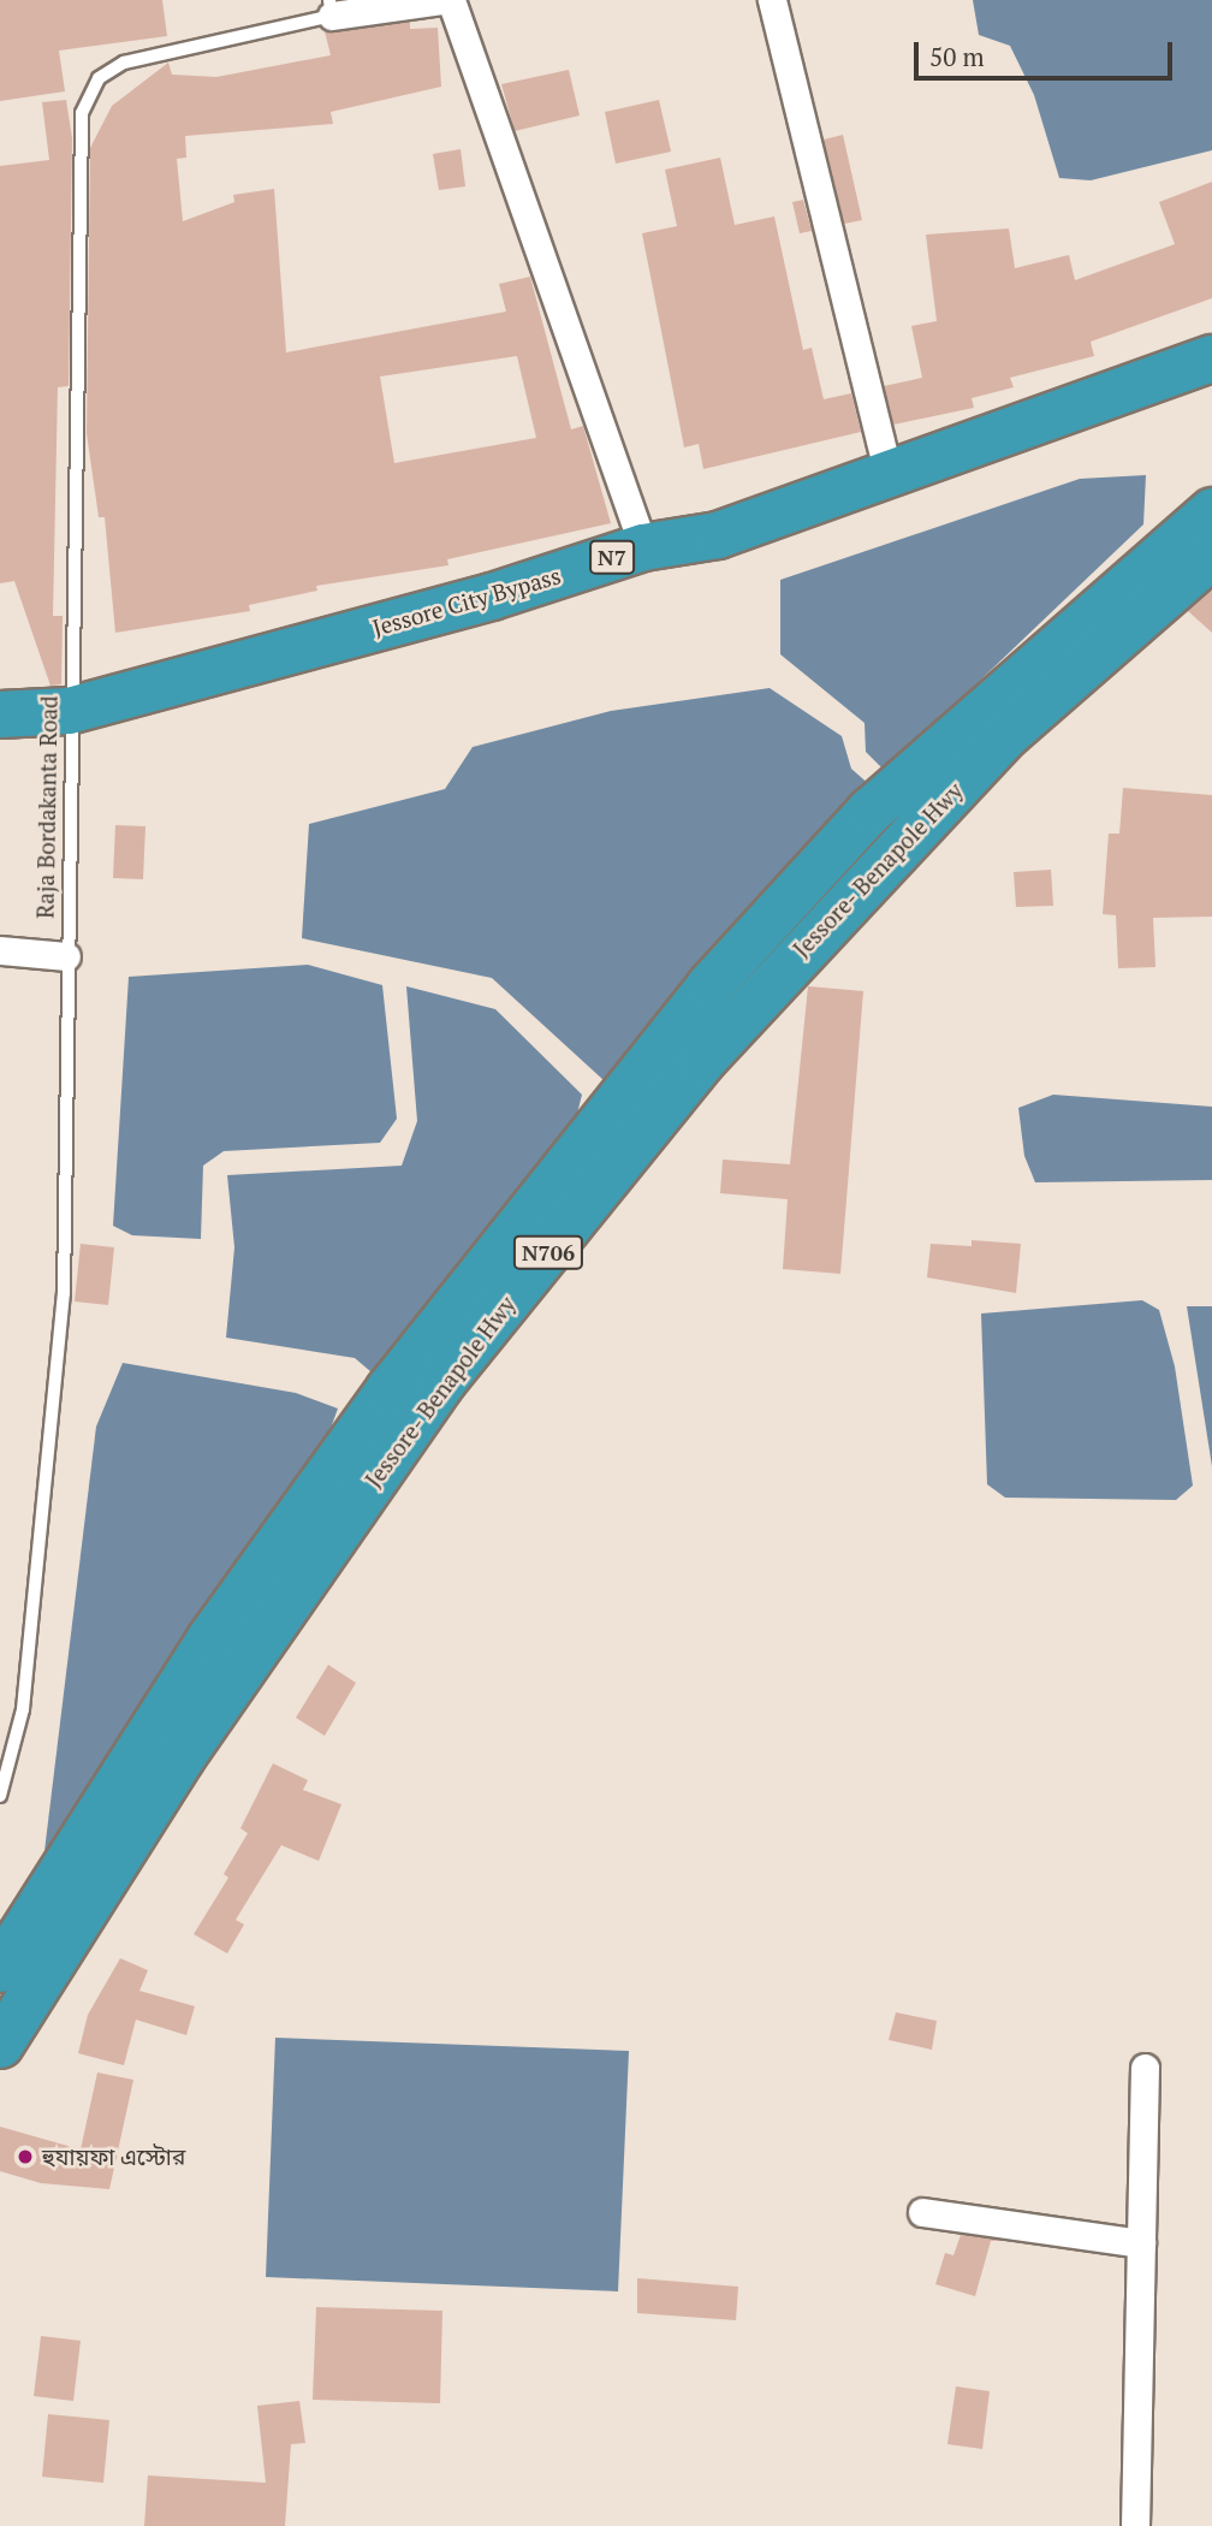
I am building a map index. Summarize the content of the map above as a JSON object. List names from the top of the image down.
{
  "streets": {
    "highway": [
      "N7",
      "Jessore City Bypass",
      "Jessore- Benapole Hwy",
      "N706"
    ],
    "lane": ["Raja Bordakanta Road"]
  },
  "crossings": [
    ["Jessore City Bypass", "Raja Bordakanta Road"]
  ],
  "places": ["হুযায়ফা এস্টোর"],
  "scale_bar": "50 m"
}
